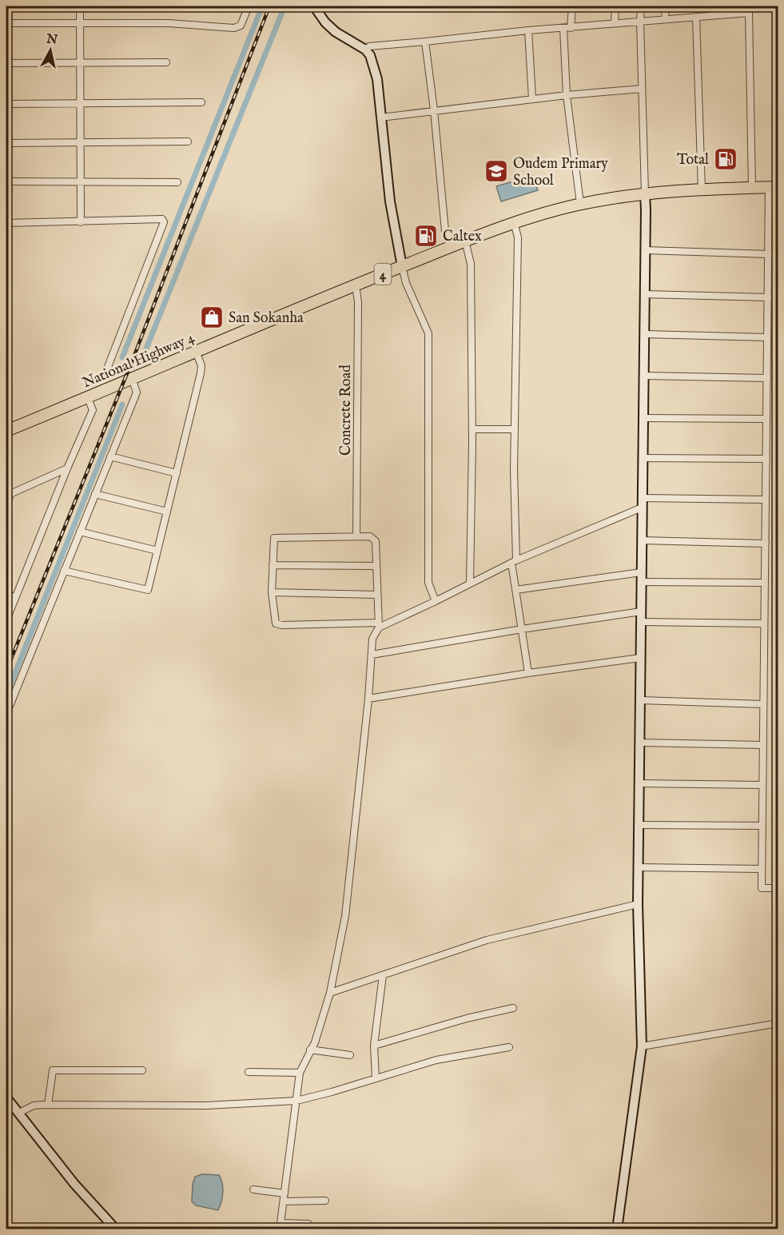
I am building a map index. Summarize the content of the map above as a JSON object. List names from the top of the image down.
{
  "streets": {
    "highway": ["4", "National Highway 4"],
    "street": ["Concrete Road"]
  },
  "crossings": [
    ["National Highway 4", "Concrete Road"]
  ],
  "places": {
    "fuel station": ["Total", "Caltex"],
    "school or university": ["Oudem Primary School"],
    "shop": ["San Sokanha"]
  },
  "north": "top"
}
